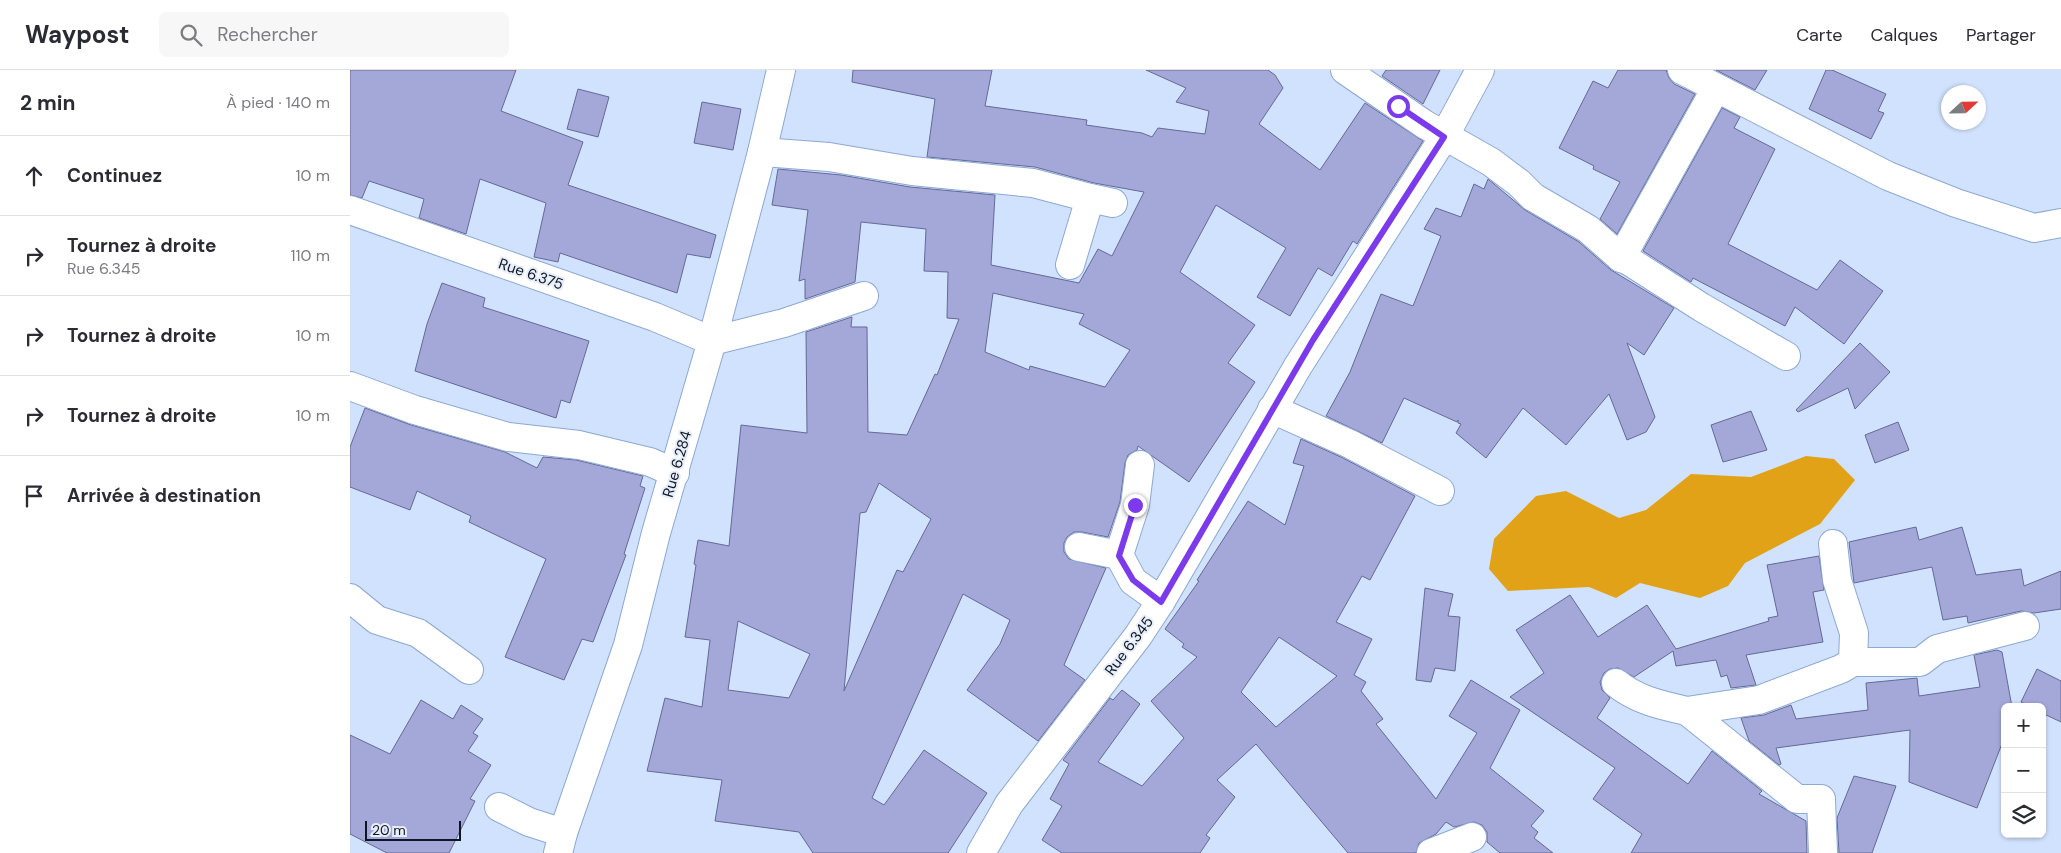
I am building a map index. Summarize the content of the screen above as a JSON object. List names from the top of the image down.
{
  "streets": {
    "street": ["Rue 6.375", "Rue 6.284", "Rue 6.345"]
  },
  "crossings": [
    ["Rue 6.375", "Rue 6.284"]
  ],
  "scale_bar": "20 m",
  "north": "right",
  "page": {
    "header": "Waypost",
    "search": "Rechercher",
    "nav": ["Carte", "Calques", "Partager"],
    "heading": ["2 min", "À pied · 140 m"],
    "list": [
      ["Continuez", "10 m"],
      ["Tournez à droite", "Rue 6.345", "110 m"],
      ["Tournez à droite", "10 m"],
      ["Tournez à droite", "10 m"],
      "Arrivée à destination"
    ],
    "map_buttons": ["+", "−"],
    "scale": "20 m"
  }
}
